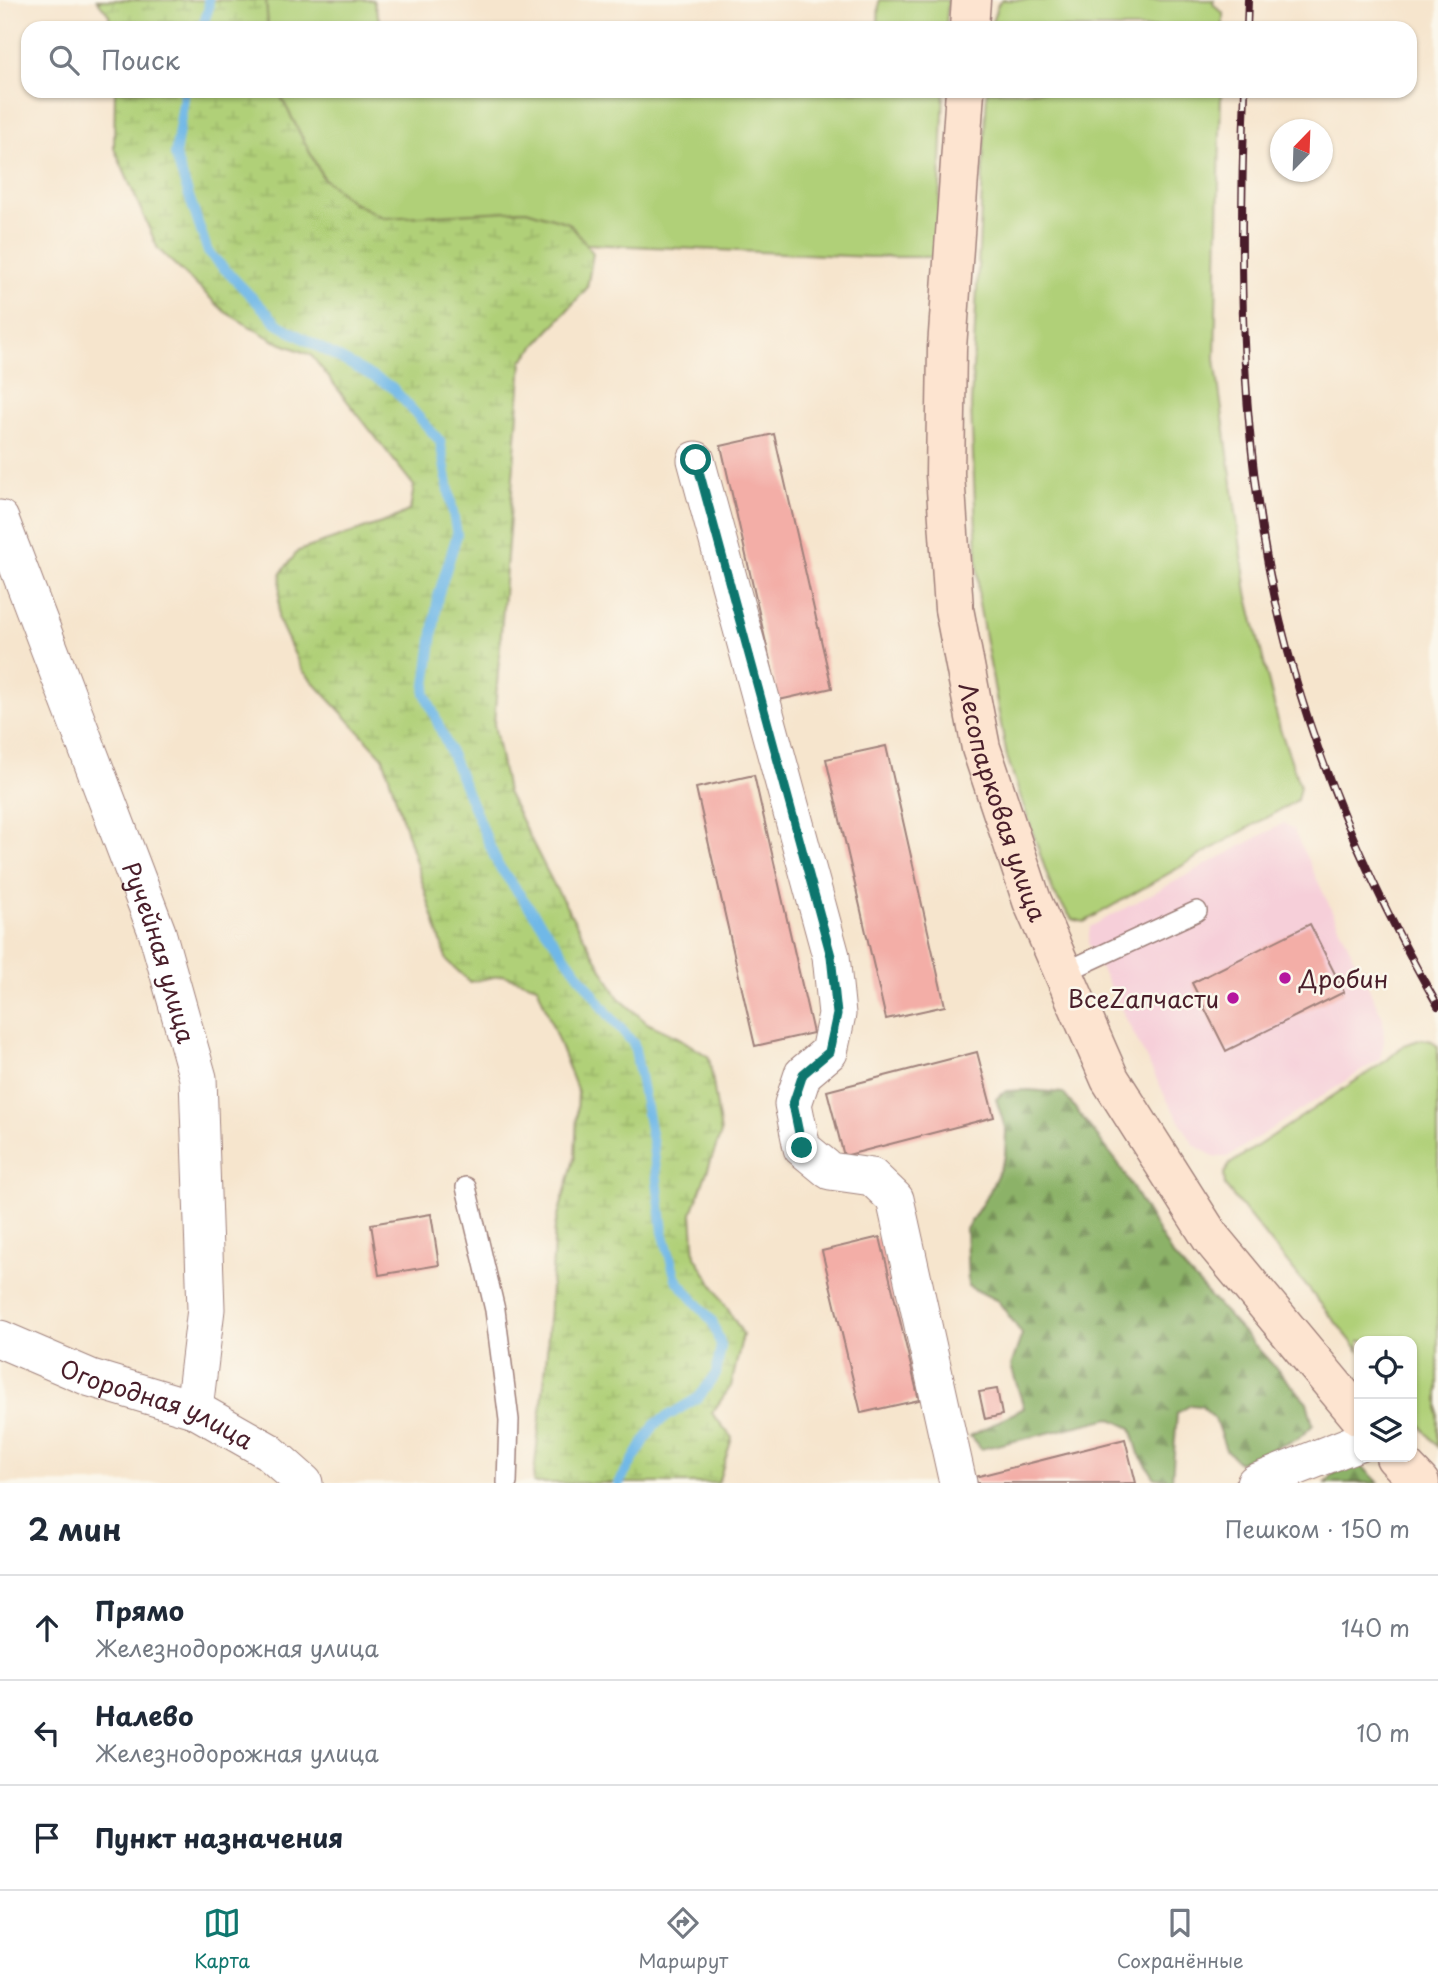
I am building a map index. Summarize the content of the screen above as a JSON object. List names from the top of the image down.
{
  "streets": {
    "street": ["Лесопарковая улица", "Ручейная улица", "Огородная улица"]
  },
  "crossings": [
    ["Ручейная улица", "Огородная улица"]
  ],
  "places": ["Дробин", "ВсеZапчасти"],
  "north": "top right",
  "page": {
    "search": "Поиск",
    "heading": ["2 мин", "Пешком · 150 m"],
    "list": [
      ["Прямо", "Железнодорожная улица", "140 m"],
      ["Налево", "Железнодорожная улица", "10 m"],
      "Пункт назначения"
    ],
    "nav": ["Карта", "Маршрут", "Сохранённые"]
  }
}
